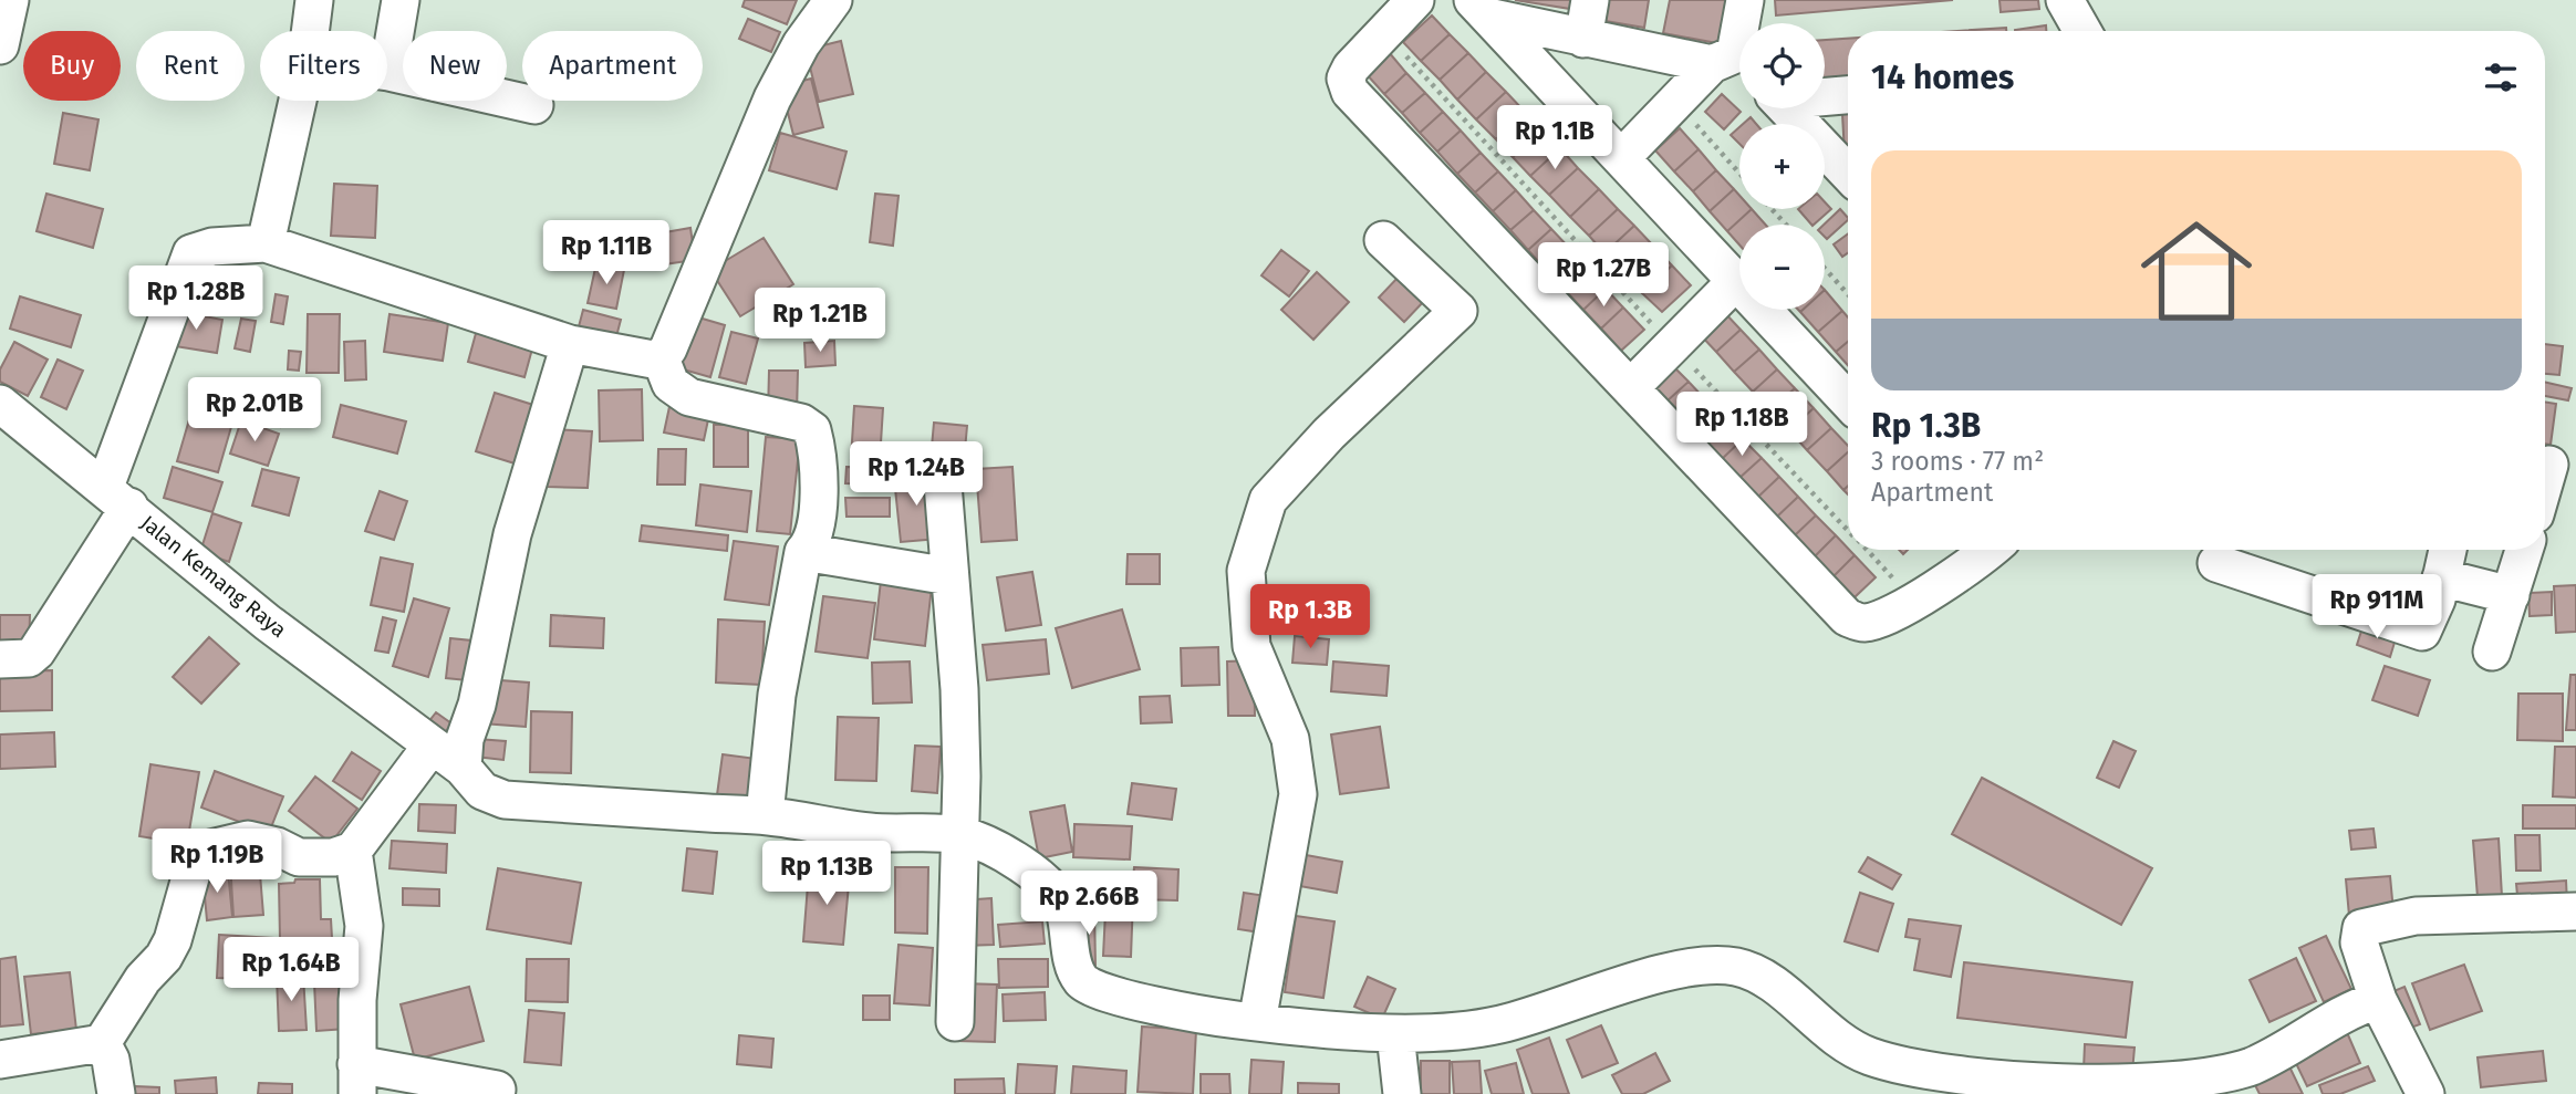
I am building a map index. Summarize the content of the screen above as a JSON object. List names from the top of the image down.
{
  "streets": {
    "street": ["Jalan Kemang Raya"]
  },
  "page": {
    "map_buttons": ["+", "−"],
    "chip": [
      "Buy",
      "Rent",
      "Filters",
      "New",
      "Apartment"
    ],
    "heading": "14 homes",
    "price": [
      "Rp 1.1B",
      "Rp 1.11B",
      "Rp 1.27B",
      "Rp 1.28B",
      "Rp 1.21B",
      "Rp 2.01B",
      "Rp 1.18B",
      "Rp 1.24B",
      "Rp 911M",
      "Rp 1.3B",
      "Rp 1.19B",
      "Rp 1.13B",
      "Rp 2.66B",
      "Rp 1.64B"
    ],
    "list": [
      {
        "name": "Rp 1.3B",
        "note": "3 rooms · 77 m² · Apartment"
      }
    ]
  }
}
